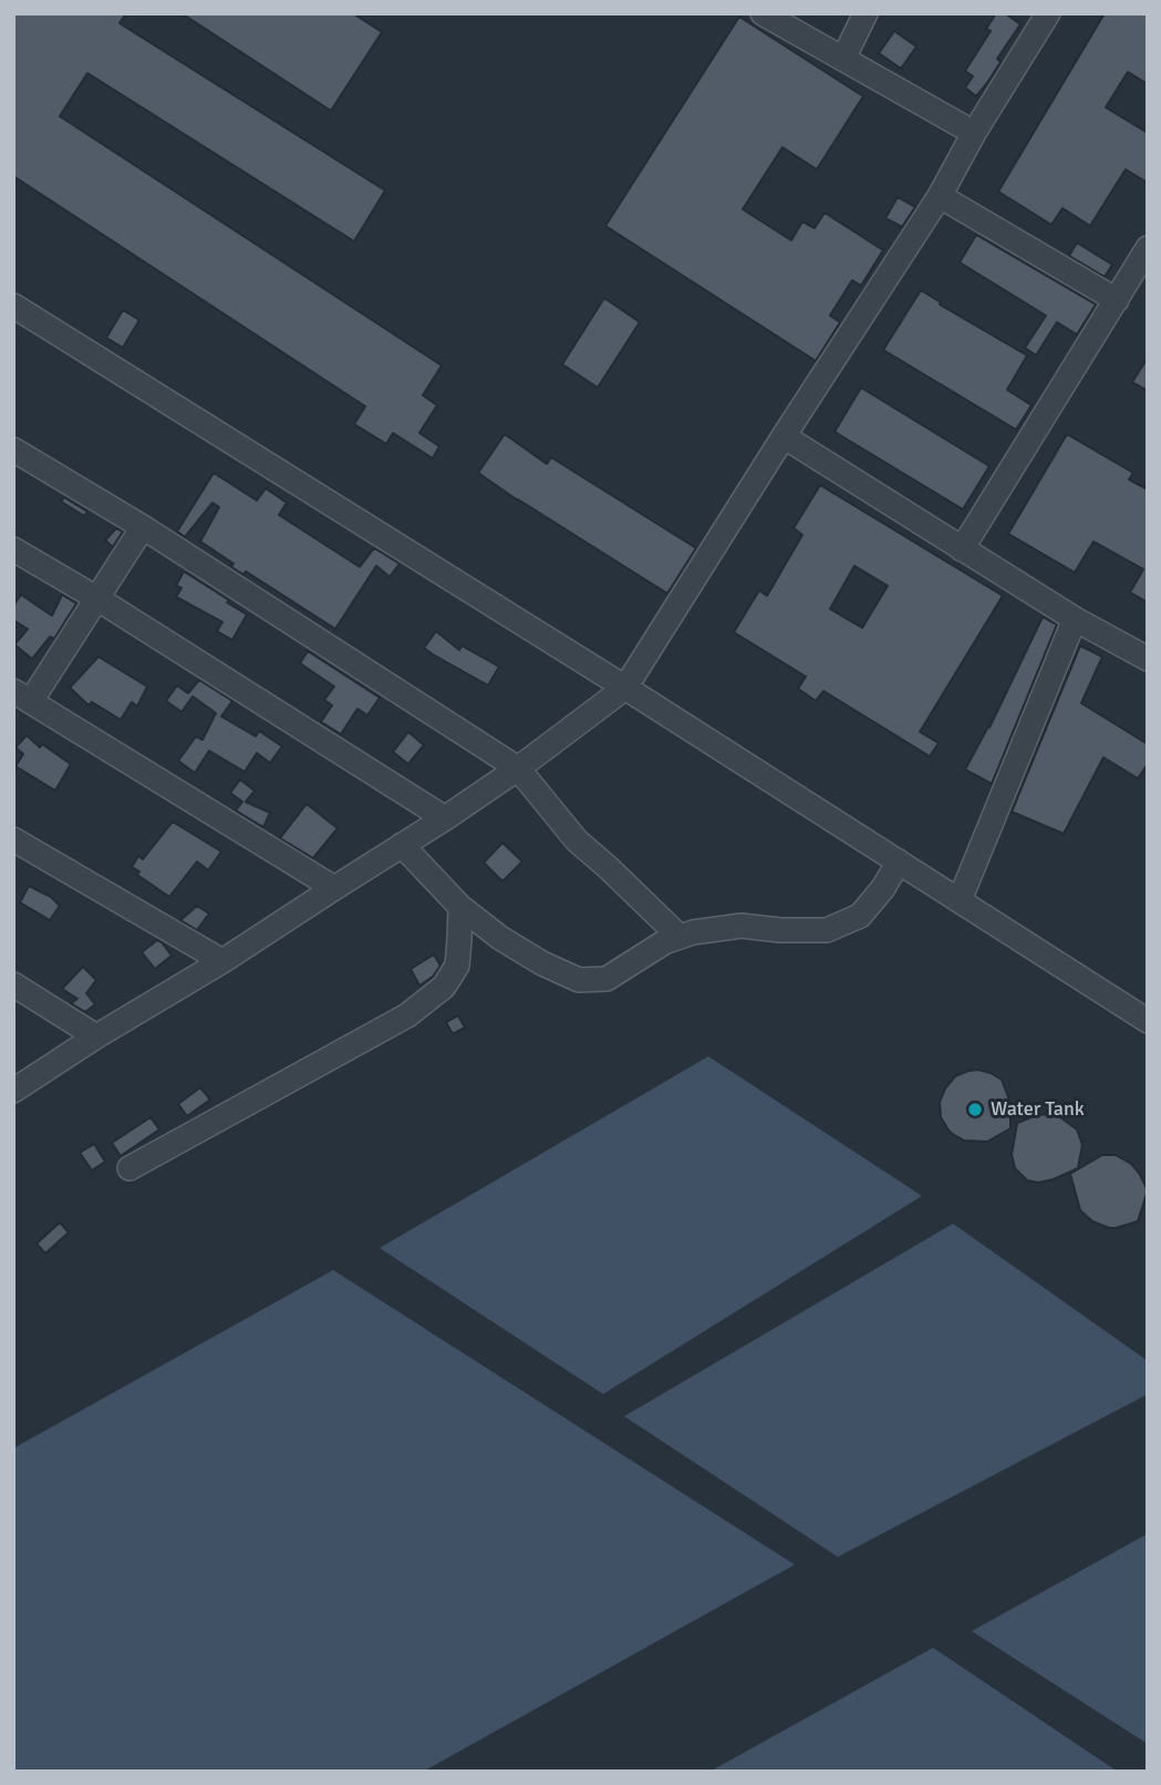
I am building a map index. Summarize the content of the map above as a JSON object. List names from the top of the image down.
{
  "places": ["Water Tank"]
}
